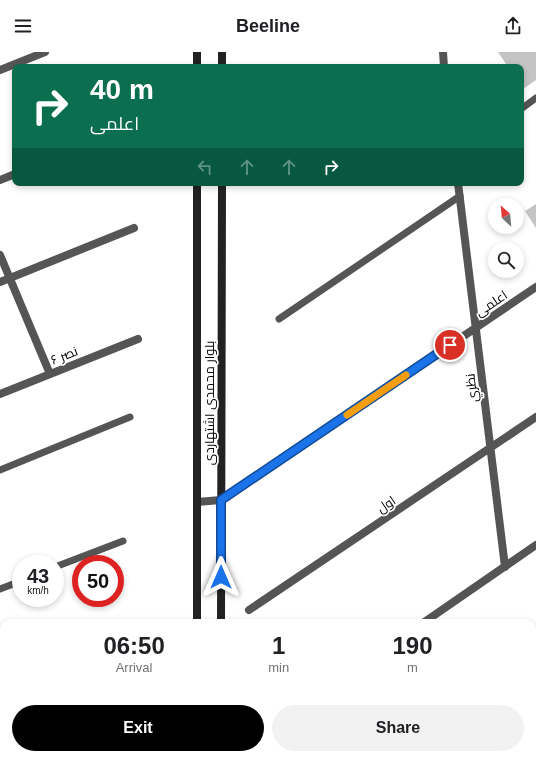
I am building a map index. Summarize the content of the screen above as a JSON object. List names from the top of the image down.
{
  "streets": {
    "main road": ["بلوار محمدی اشتهاردی"],
    "street": [
      "اعلمی",
      "نصر ۶",
      "نظري",
      "اول"
    ]
  },
  "crossings": [
    ["اعلمی", "نظري"],
    ["اعلمی", "بلوار محمدی اشتهاردی"],
    ["نظري", "اول"]
  ],
  "north": "top left",
  "page": {
    "header": "Beeline",
    "turn": ["40 m", "اعلمی"],
    "speed": "43 km/h",
    "limit": "50",
    "eta": [
      "06:50",
      "Arrival",
      "1",
      "min",
      "190",
      "m"
    ],
    "buttons": ["Exit", "Share"]
  }
}
